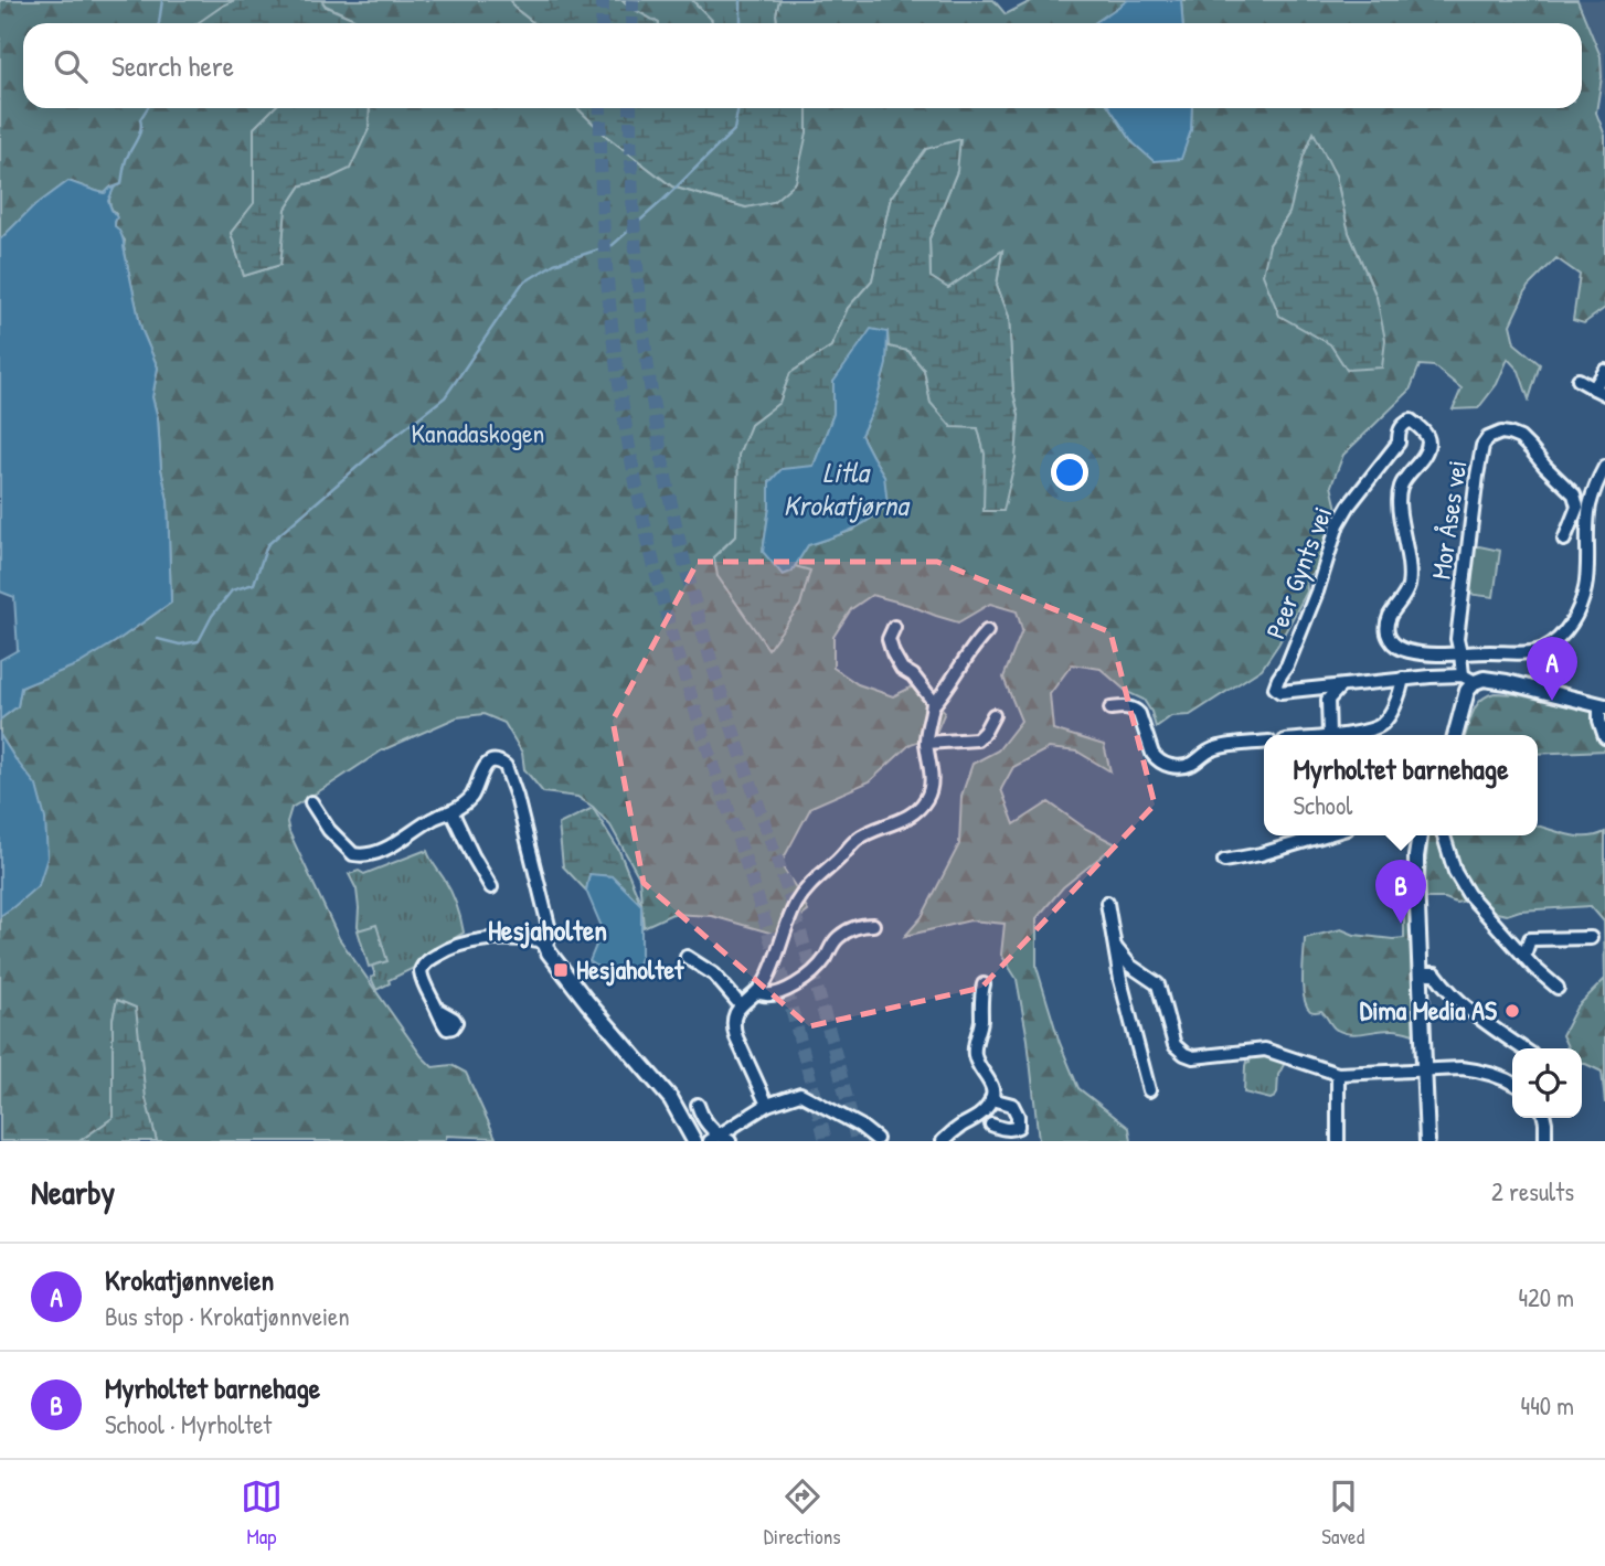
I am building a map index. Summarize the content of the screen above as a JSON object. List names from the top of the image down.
{
  "streets": {
    "street": ["Mor Åses vei", "Peer Gynts vei"]
  },
  "crossings": [
    ["Mor Åses vei", "Peer Gynts vei"]
  ],
  "districts": ["Hesjaholten"],
  "water": ["Litla Krokatjørna"],
  "parks": ["Kanadaskogen"],
  "places": {
    "transit": ["Hesjaholtet"],
    "other": ["Dima Media AS"]
  },
  "page": {
    "search": "Search here",
    "pins": ["A", "B"],
    "popup": ["Myrholtet barnehage", "School"],
    "heading": ["Nearby", "2 results"],
    "list": [
      {
        "mark": "A",
        "name": "Krokatjønnveien",
        "note": "Bus stop · Krokatjønnveien",
        "value": "420 m"
      },
      {
        "mark": "B",
        "name": "Myrholtet barnehage",
        "note": "School · Myrholtet",
        "value": "440 m"
      }
    ],
    "nav": ["Map", "Directions", "Saved"]
  }
}
